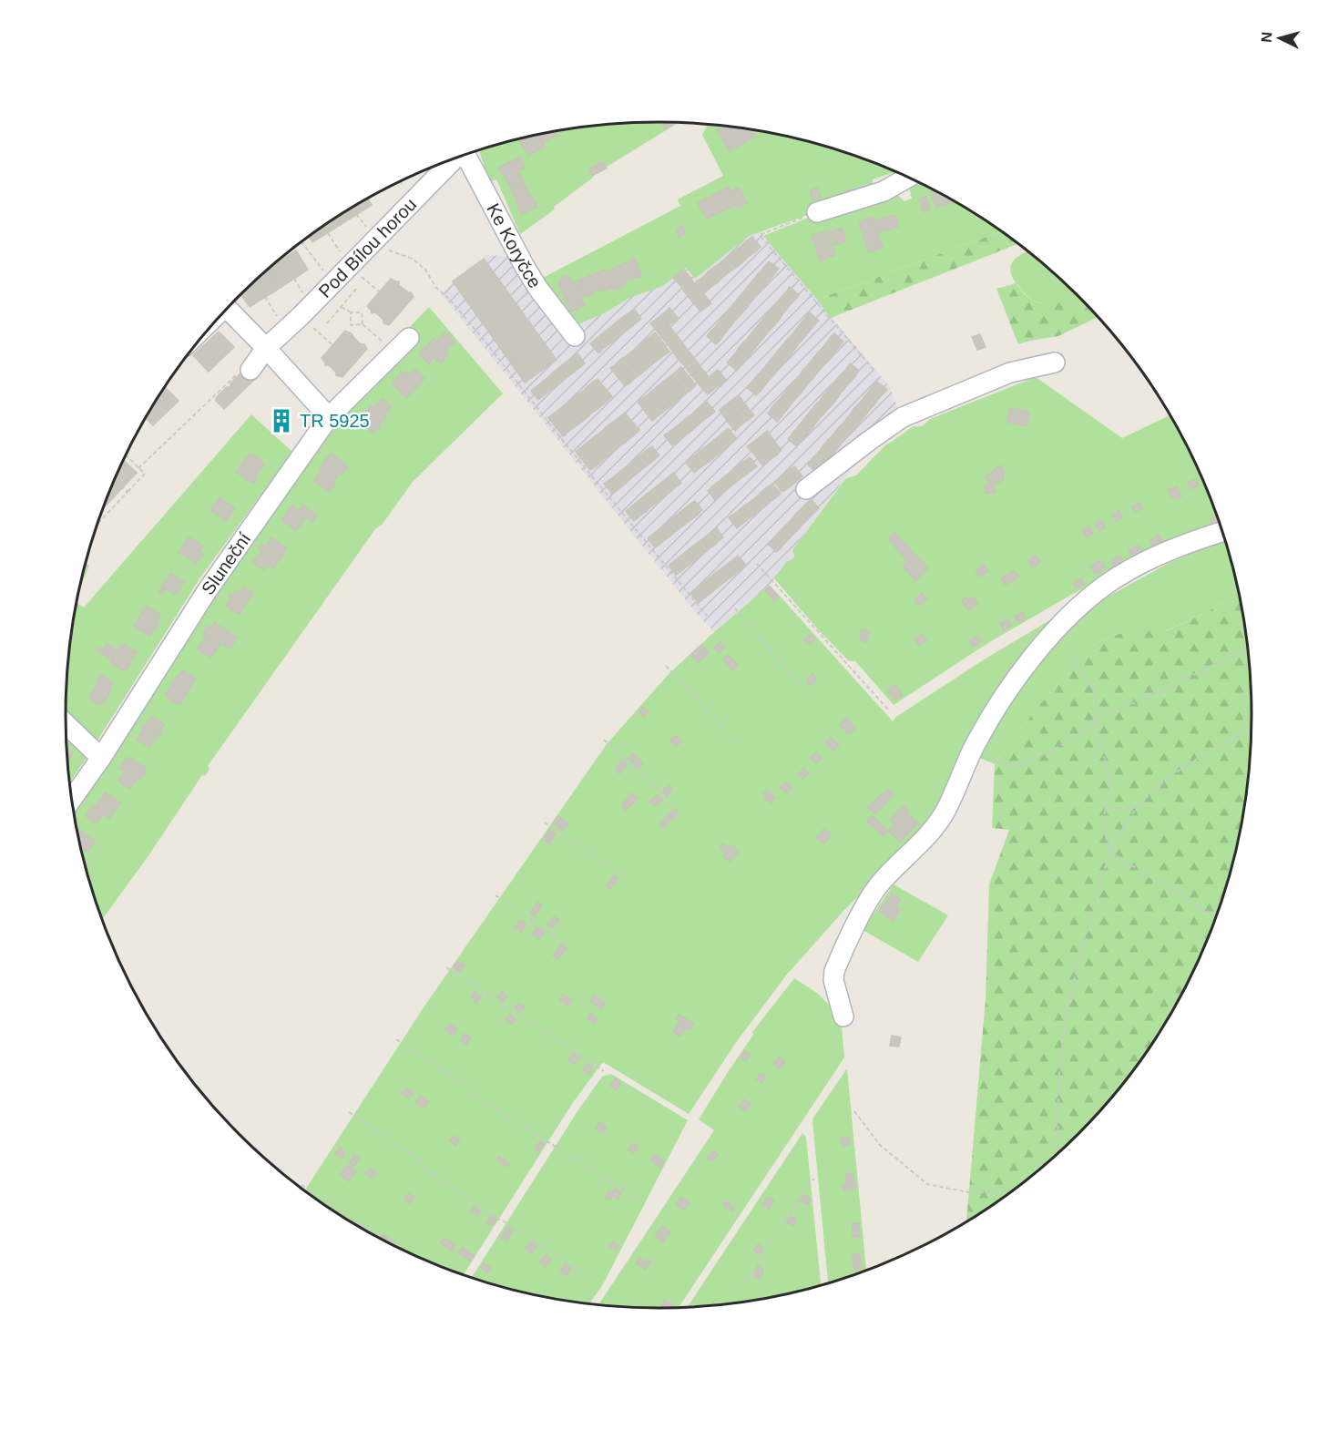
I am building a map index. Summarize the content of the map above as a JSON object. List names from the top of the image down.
{
  "streets": {
    "street": ["Ke Koryčce", "Pod Bílou horou", "Sluneční"]
  },
  "places": {
    "building": ["TR 5925"]
  },
  "north": "left"
}
